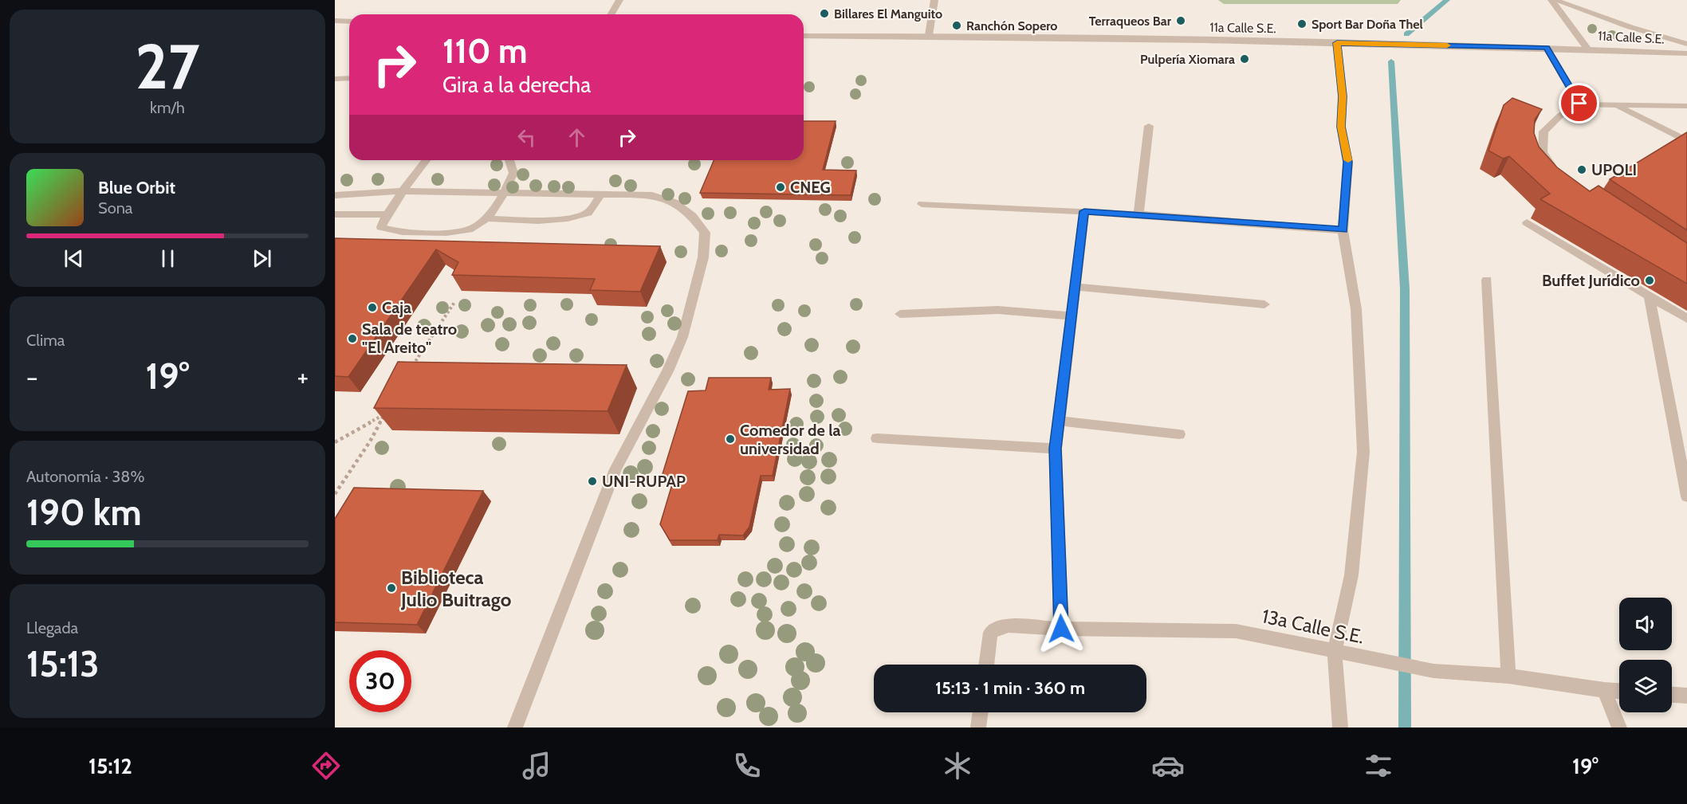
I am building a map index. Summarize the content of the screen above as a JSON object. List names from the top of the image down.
{
  "streets": {
    "street": ["11a Calle S.E.", "13a Calle S.E."]
  },
  "places": [
    "Billares El Manguito",
    "Terraqueos Bar",
    "Sport Bar Doña Thel",
    "Ranchón Sopero",
    "Pulpería Xiomara",
    "UPOLI",
    "CNEG",
    "Buffet Jurídico",
    "Caja",
    "Sala de teatro \"El Areito\"",
    "Comedor de la universidad",
    "UNI-RUPAP",
    "Biblioteca Julio Buitrago"
  ],
  "page": {
    "tile": [
      ["27", "km/h"],
      "Clima",
      ["Autonomía · 38%", "190 km"],
      ["Llegada", "15:13"]
    ],
    "turn": ["110 m", "Gira a la derecha"],
    "song": ["Blue Orbit", "Sona"],
    "heat": ["−", "19°", "+"],
    "limit": "30",
    "trip": "15:13 · 1 min · 360 m",
    "tabs": ["15:12", "19°"]
  }
}
